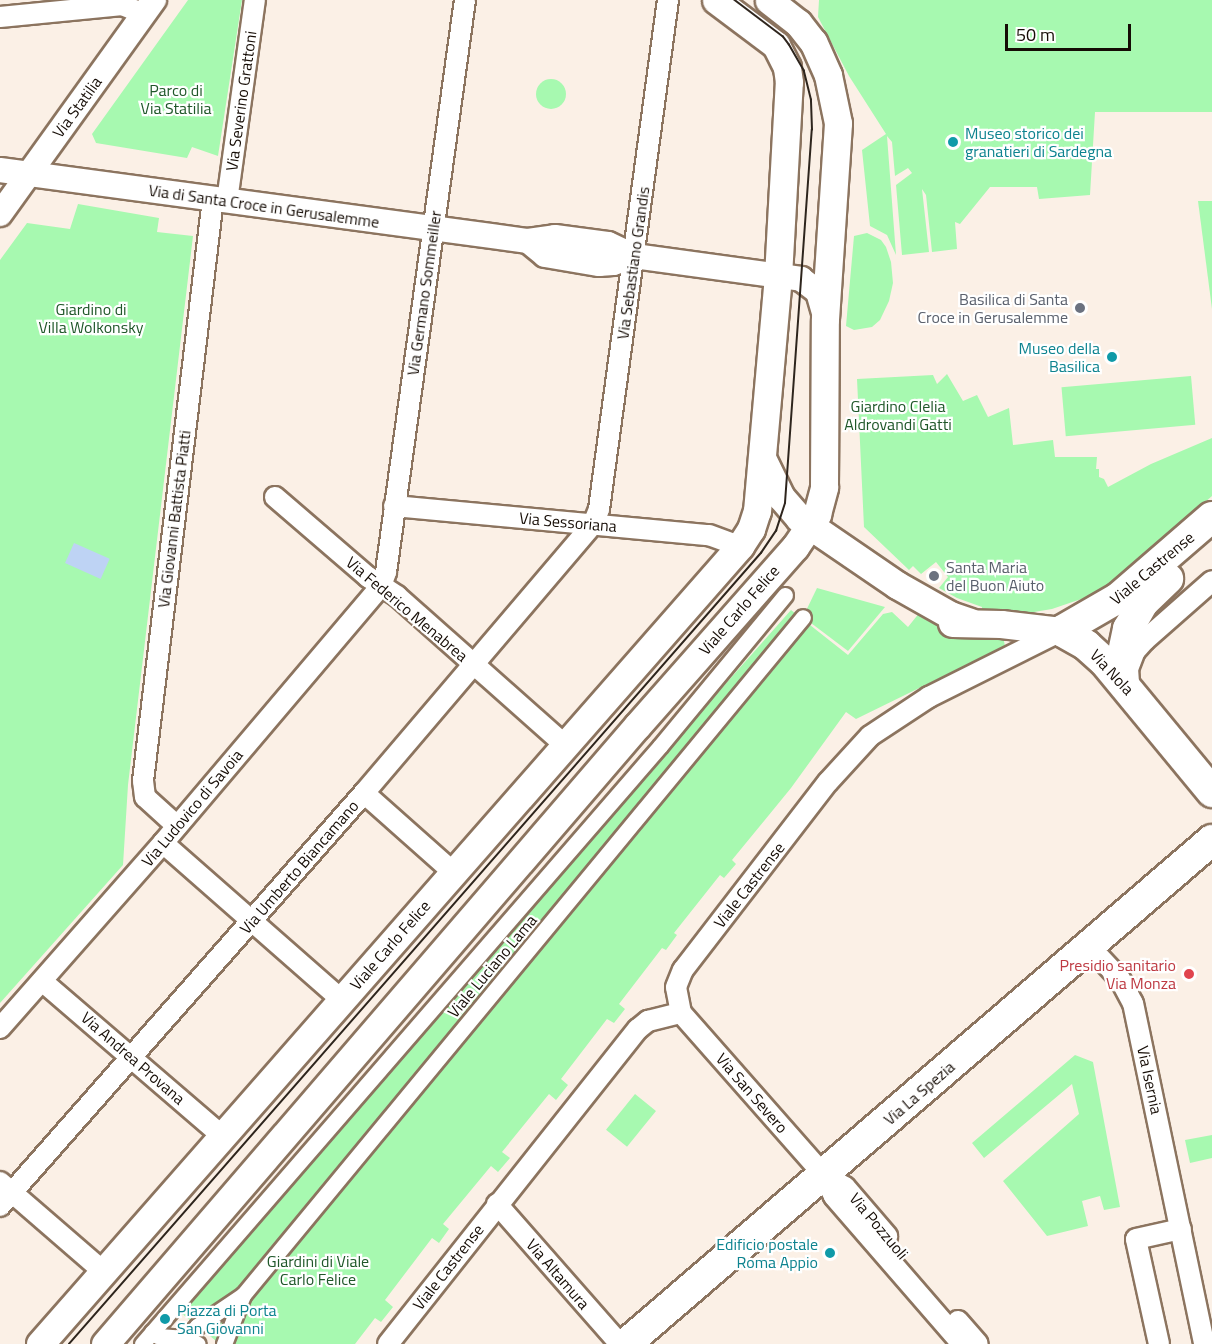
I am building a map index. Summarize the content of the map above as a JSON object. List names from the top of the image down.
{
  "streets": {
    "main road": [
      "Viale Castrense",
      "Viale Carlo Felice",
      "Via Nola",
      "Via La Spezia"
    ],
    "street": [
      "Via Severino Grattoni",
      "Via Statilia",
      "Via di Santa Croce in Gerusalemme",
      "Via Sebastiano Grandis",
      "Via Germano Sommeiller",
      "Via Giovanni Battista Piatti",
      "Via Sessoriana",
      "Via Federico Menabrea",
      "Via Ludovico di Savoia",
      "Via Umberto Biancamano",
      "Viale Luciano Lama",
      "Via Andrea Provana",
      "Via Isernia",
      "Via San Severo",
      "Via Pozzuoli",
      "Via Altamura"
    ]
  },
  "crossings": [
    ["Via Severino Grattoni", "Via di Santa Croce in Gerusalemme"],
    ["Via Severino Grattoni", "Via Giovanni Battista Piatti"],
    ["Via Statilia", "Via di Santa Croce in Gerusalemme"],
    ["Via di Santa Croce in Gerusalemme", "Via Sebastiano Grandis"],
    ["Via di Santa Croce in Gerusalemme", "Via Germano Sommeiller"],
    ["Via di Santa Croce in Gerusalemme", "Via Giovanni Battista Piatti"],
    ["Via di Santa Croce in Gerusalemme", "Viale Carlo Felice"],
    ["Via Sebastiano Grandis", "Via Sessoriana"],
    ["Via Sebastiano Grandis", "Via Umberto Biancamano"],
    ["Via Germano Sommeiller", "Via Sessoriana"],
    ["Via Germano Sommeiller", "Via Federico Menabrea"],
    ["Via Germano Sommeiller", "Via Ludovico di Savoia"],
    ["Via Giovanni Battista Piatti", "Via Ludovico di Savoia"],
    ["Via Sessoriana", "Viale Carlo Felice"],
    ["Via Sessoriana", "Via Umberto Biancamano"],
    ["Viale Castrense", "Via Nola"],
    ["Viale Castrense", "Via San Severo"],
    ["Viale Castrense", "Via Altamura"],
    ["Via Federico Menabrea", "Viale Carlo Felice"],
    ["Via Federico Menabrea", "Via Ludovico di Savoia"],
    ["Via Federico Menabrea", "Via Umberto Biancamano"],
    ["Viale Carlo Felice", "Via Nola"],
    ["Viale Carlo Felice", "Via Andrea Provana"],
    ["Via Ludovico di Savoia", "Via Andrea Provana"],
    ["Via Umberto Biancamano", "Via Andrea Provana"],
    ["Via Isernia", "Via La Spezia"],
    ["Via San Severo", "Via La Spezia"],
    ["Via San Severo", "Via Pozzuoli"],
    ["Via La Spezia", "Via Pozzuoli"]
  ],
  "parks": [
    "Parco di Via Statilia",
    "Giardino di Villa Wolkonsky",
    "Giardino Clelia Aldrovandi Gatti",
    "Giardini di Viale Carlo Felice"
  ],
  "places": [
    "Museo storico dei granatieri di Sardegna",
    "Basilica di Santa Croce in Gerusalemme",
    "Museo della Basilica",
    "Santa Maria del Buon Aiuto",
    "Presidio sanitario Via Monza",
    "Edificio postale Roma Appio",
    "Piazza di Porta San Giovanni"
  ],
  "scale_bar": "50 m"
}
